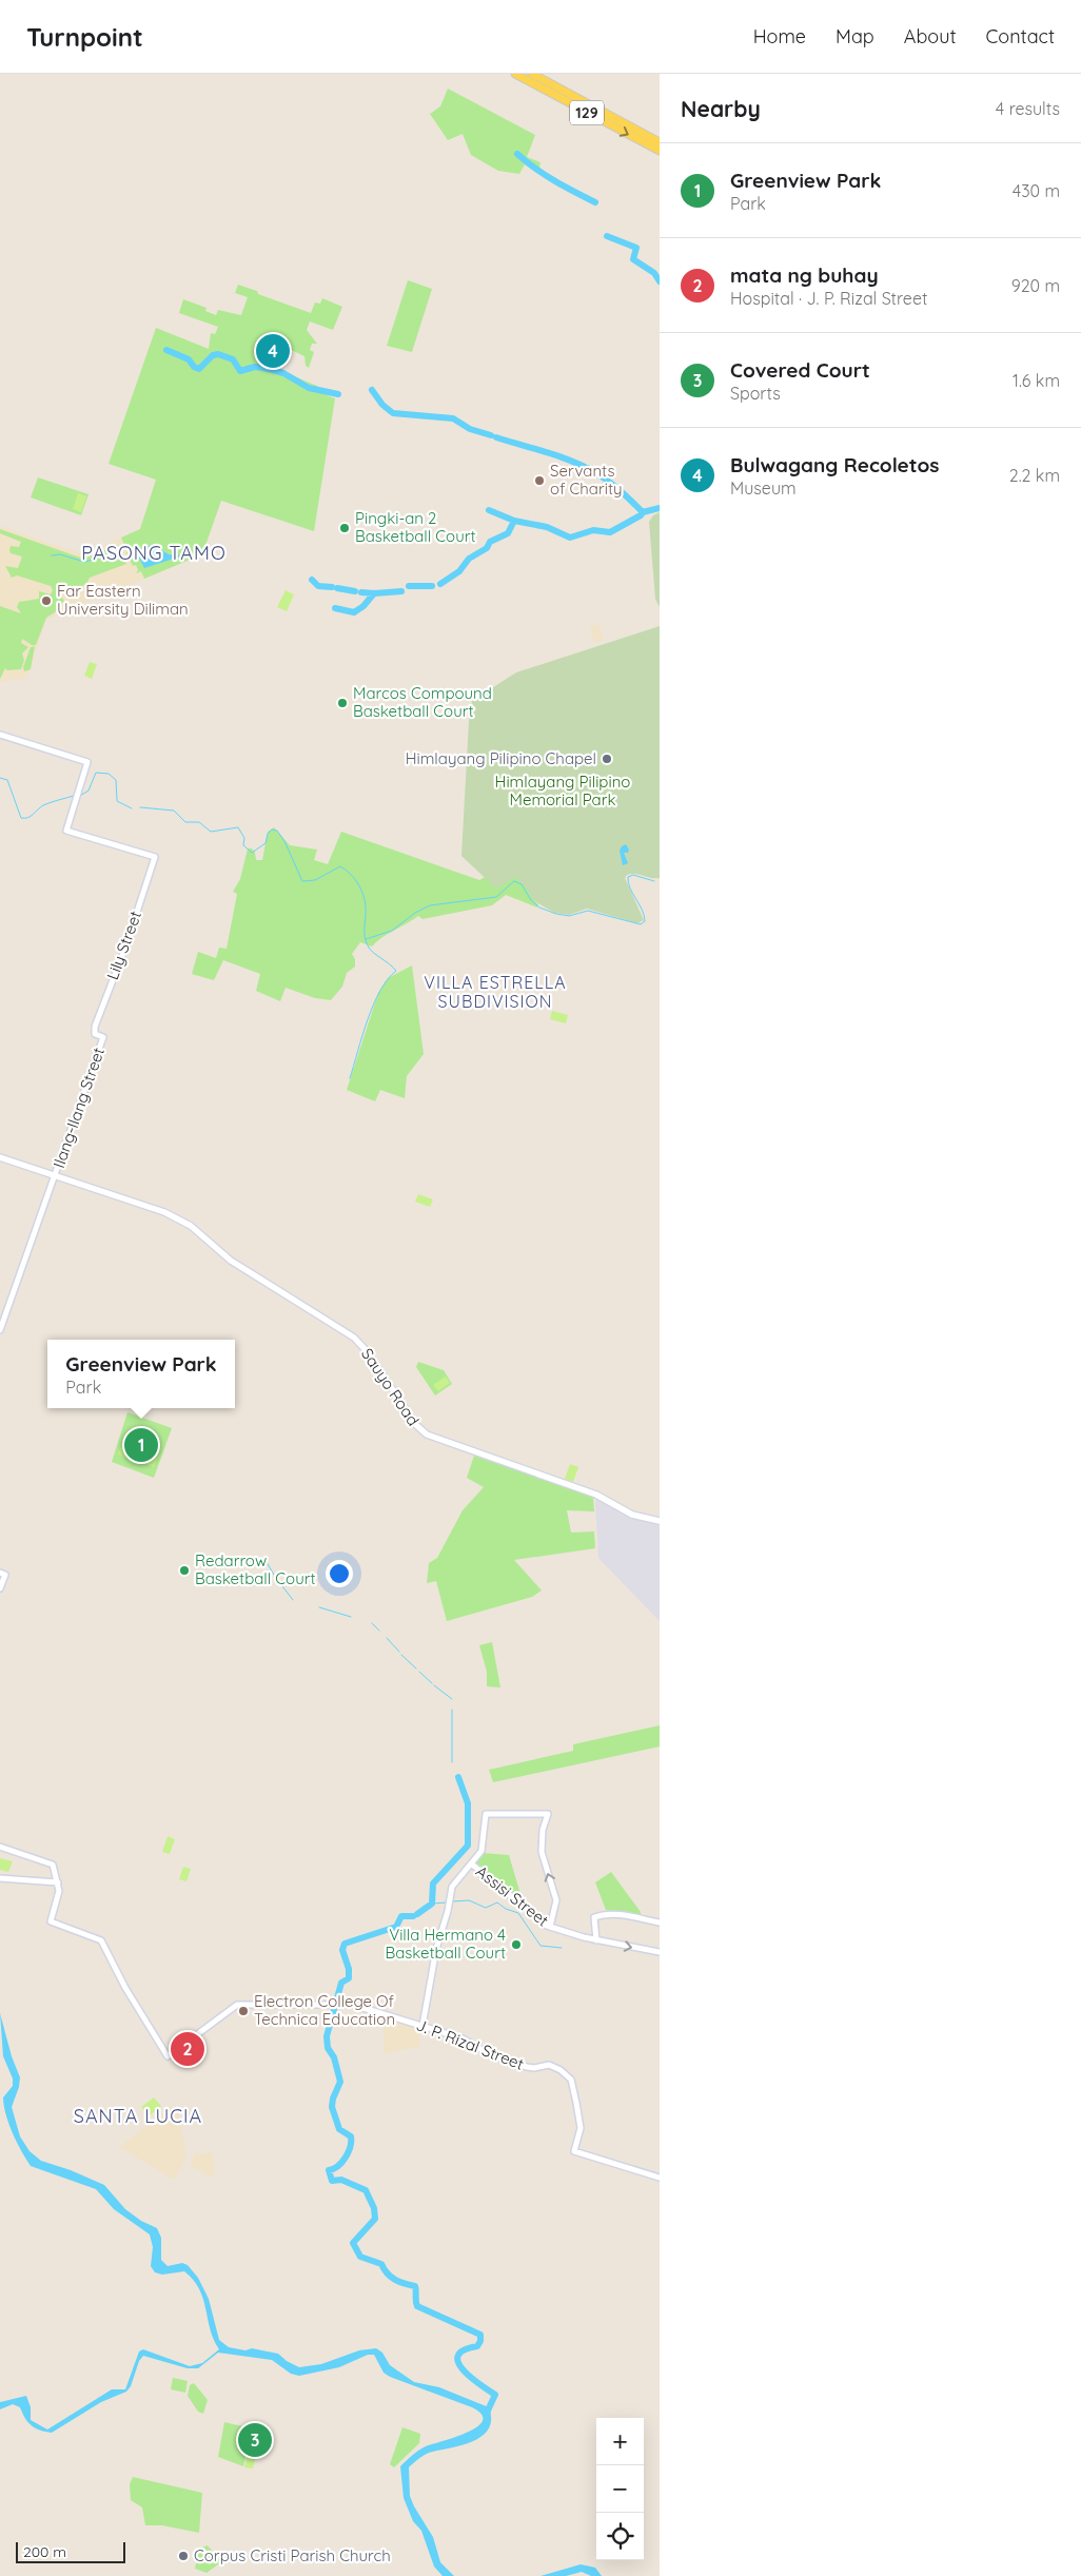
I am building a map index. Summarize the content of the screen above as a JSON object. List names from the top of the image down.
{
  "streets": {
    "main road": ["129", "Sauyo Road"],
    "street": [
      "Lily Street",
      "Ilang-Ilang Street",
      "Assisi Street",
      "J. P. Rizal Street"
    ]
  },
  "crossings": [
    ["Lily Street", "Ilang-Ilang Street"],
    ["Ilang-Ilang Street", "Sauyo Road"]
  ],
  "districts": ["PASONG TAMO", "VILLA ESTRELLA SUBDIVISION", "SANTA LUCIA"],
  "parks": ["Himlayang Pilipino Memorial Park"],
  "places": [
    "Servants of Charity",
    "Pingki-an 2 Basketball Court",
    "Far Eastern University Diliman",
    "Marcos Compound Basketball Court",
    "Himlayang Pilipino Chapel",
    "Redarrow Basketball Court",
    "Villa Hermano 4 Basketball Court",
    "Electron College Of Technica Education",
    "Corpus Cristi Parish Church"
  ],
  "scale_bar": "200 m",
  "page": {
    "header": "Turnpoint",
    "nav": [
      "Home",
      "Map",
      "About",
      "Contact"
    ],
    "heading": ["Nearby", "4 results"],
    "list": [
      {
        "mark": "1",
        "name": "Greenview Park",
        "note": "Park",
        "value": "430 m"
      },
      {
        "mark": "2",
        "name": "mata ng buhay",
        "note": "Hospital · J. P. Rizal Street",
        "value": "920 m"
      },
      {
        "mark": "3",
        "name": "Covered Court",
        "note": "Sports",
        "value": "1.6 km"
      },
      {
        "mark": "4",
        "name": "Bulwagang Recoletos",
        "note": "Museum",
        "value": "2.2 km"
      }
    ],
    "pins": [
      "4",
      "1",
      "2",
      "3"
    ],
    "popup": ["Greenview Park", "Park"],
    "map_buttons": ["+", "−"],
    "scale": "200 m"
  }
}
